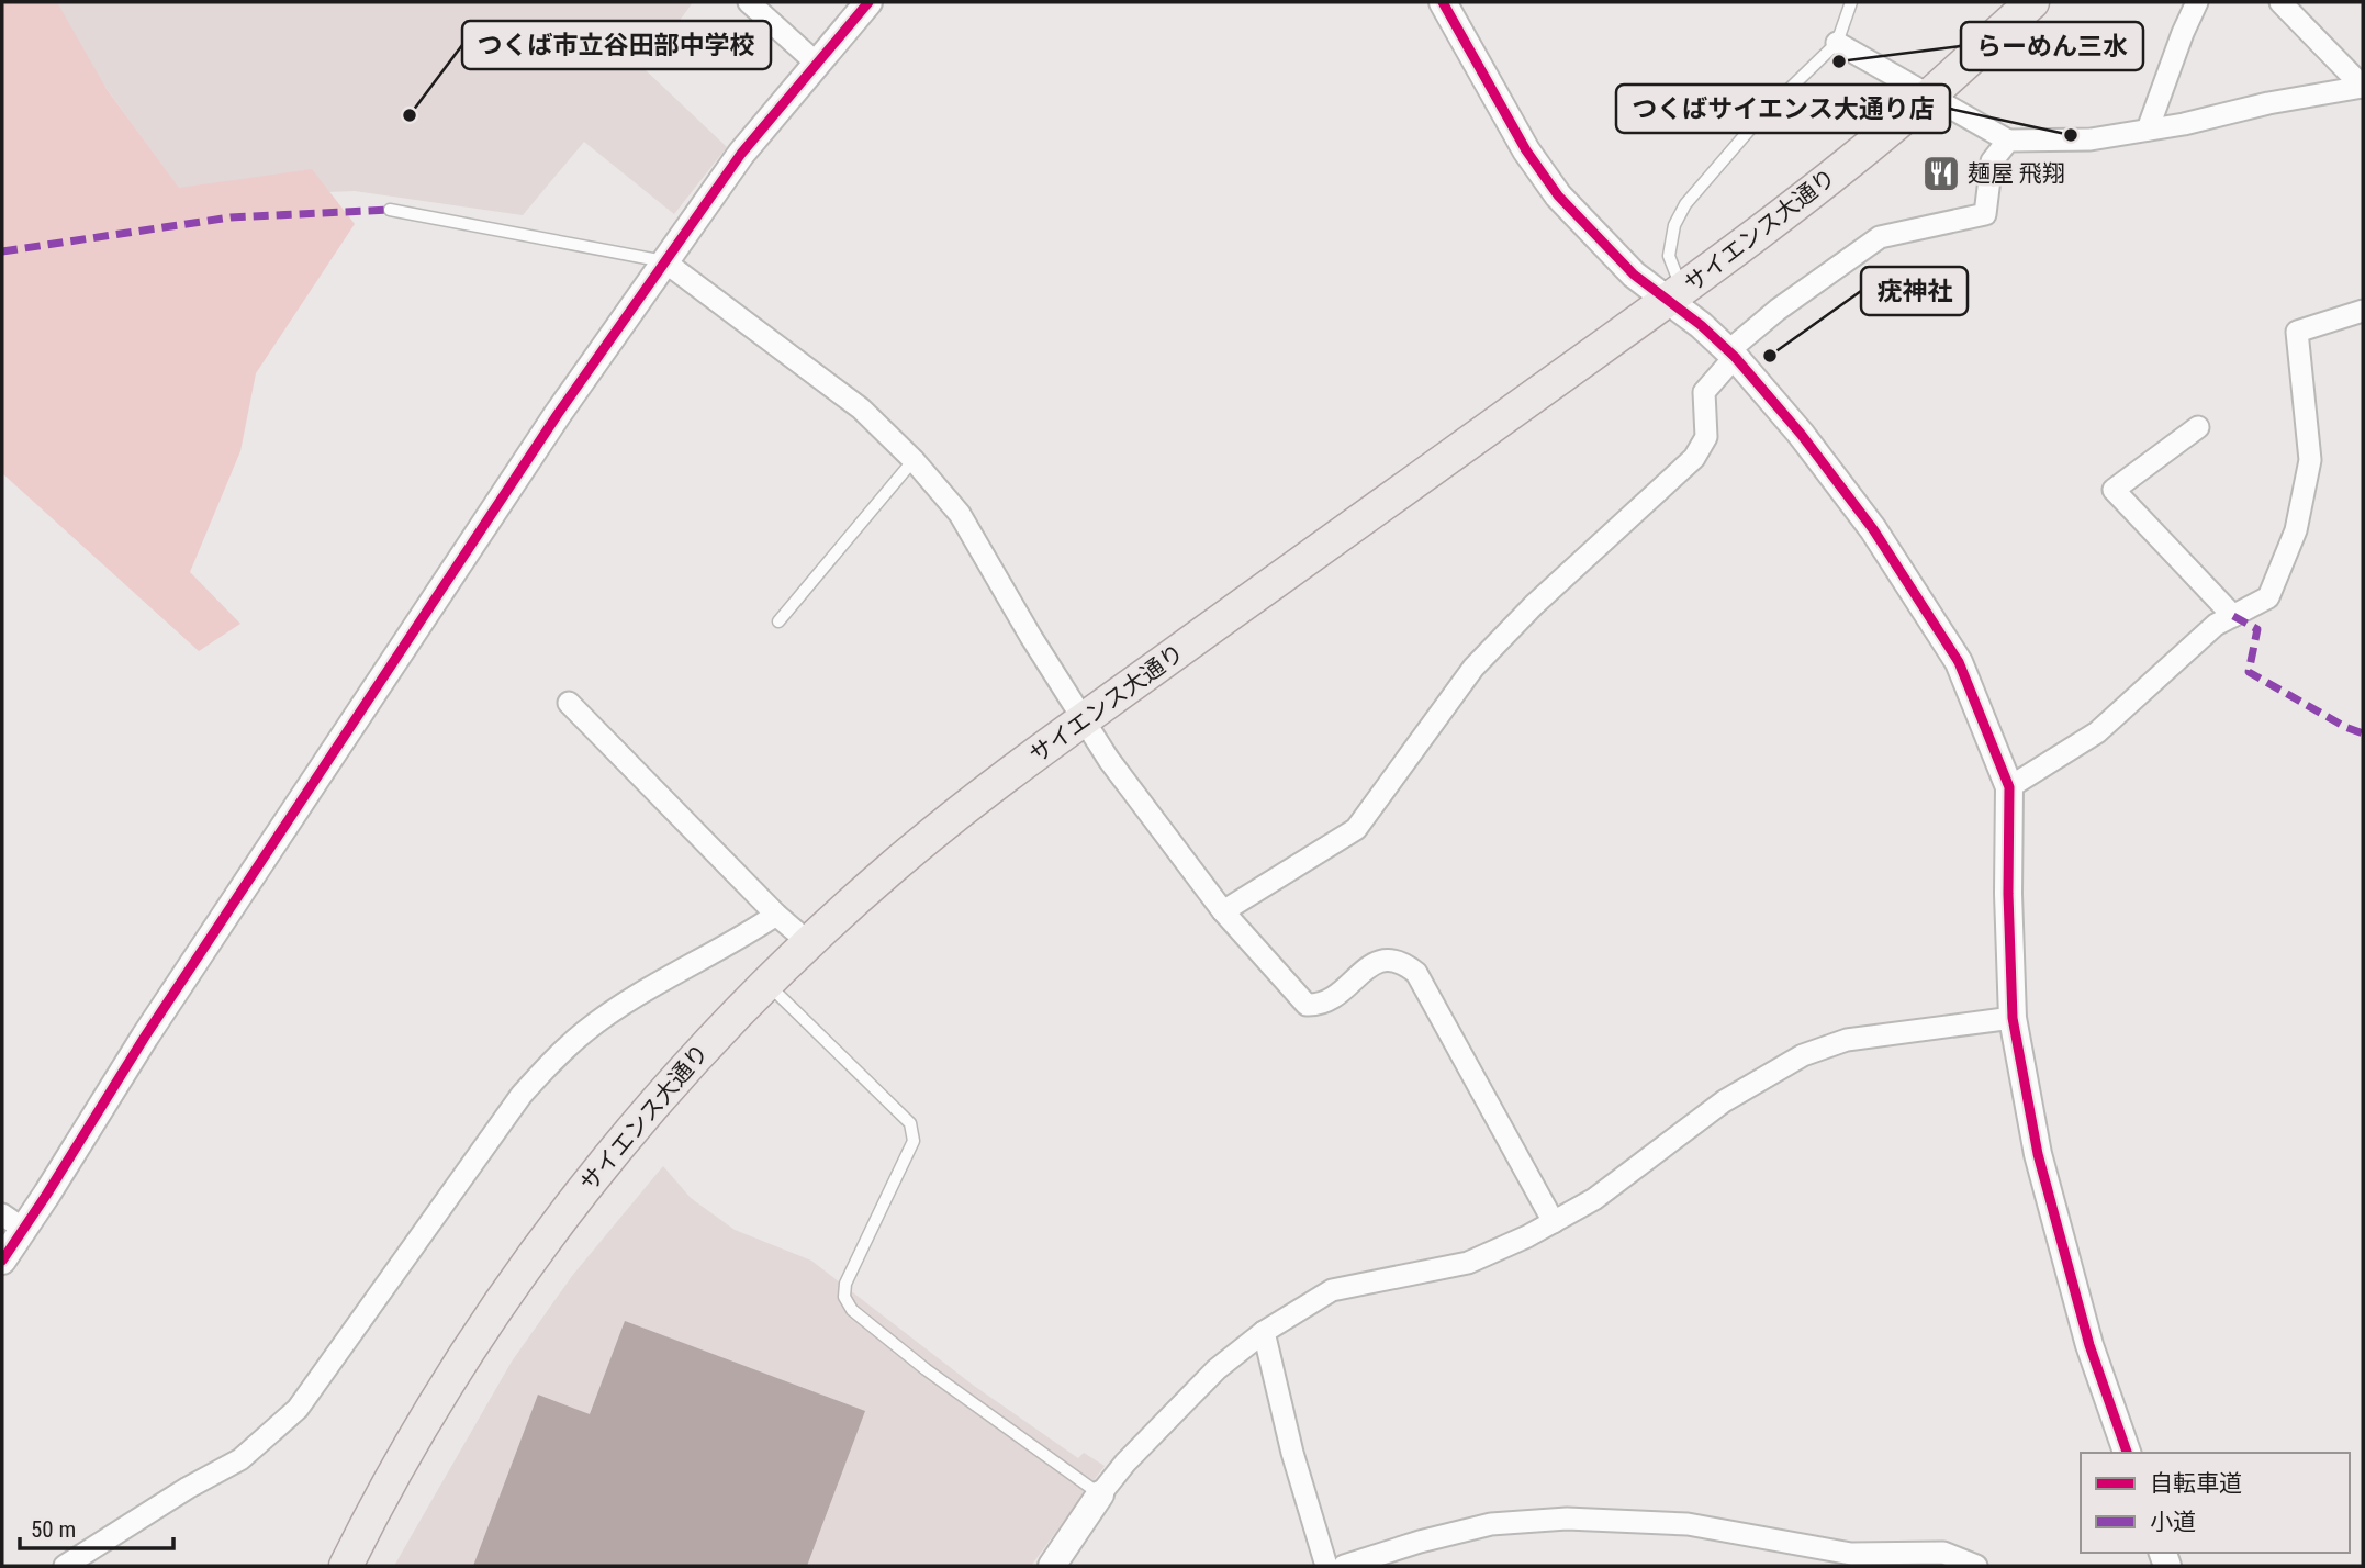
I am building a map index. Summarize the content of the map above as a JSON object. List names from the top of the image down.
{
  "streets": {
    "main road": ["サイエンス大通り"]
  },
  "places": {
    "other": [
      "らーめん三水",
      "つくば市立谷田部中学校",
      "つくばサイエンス大通り店",
      "疣神社"
    ],
    "restaurant": ["麺屋 飛翔"]
  },
  "legend": ["自転車道", "小道"],
  "scale_bar": "50 m"
}
